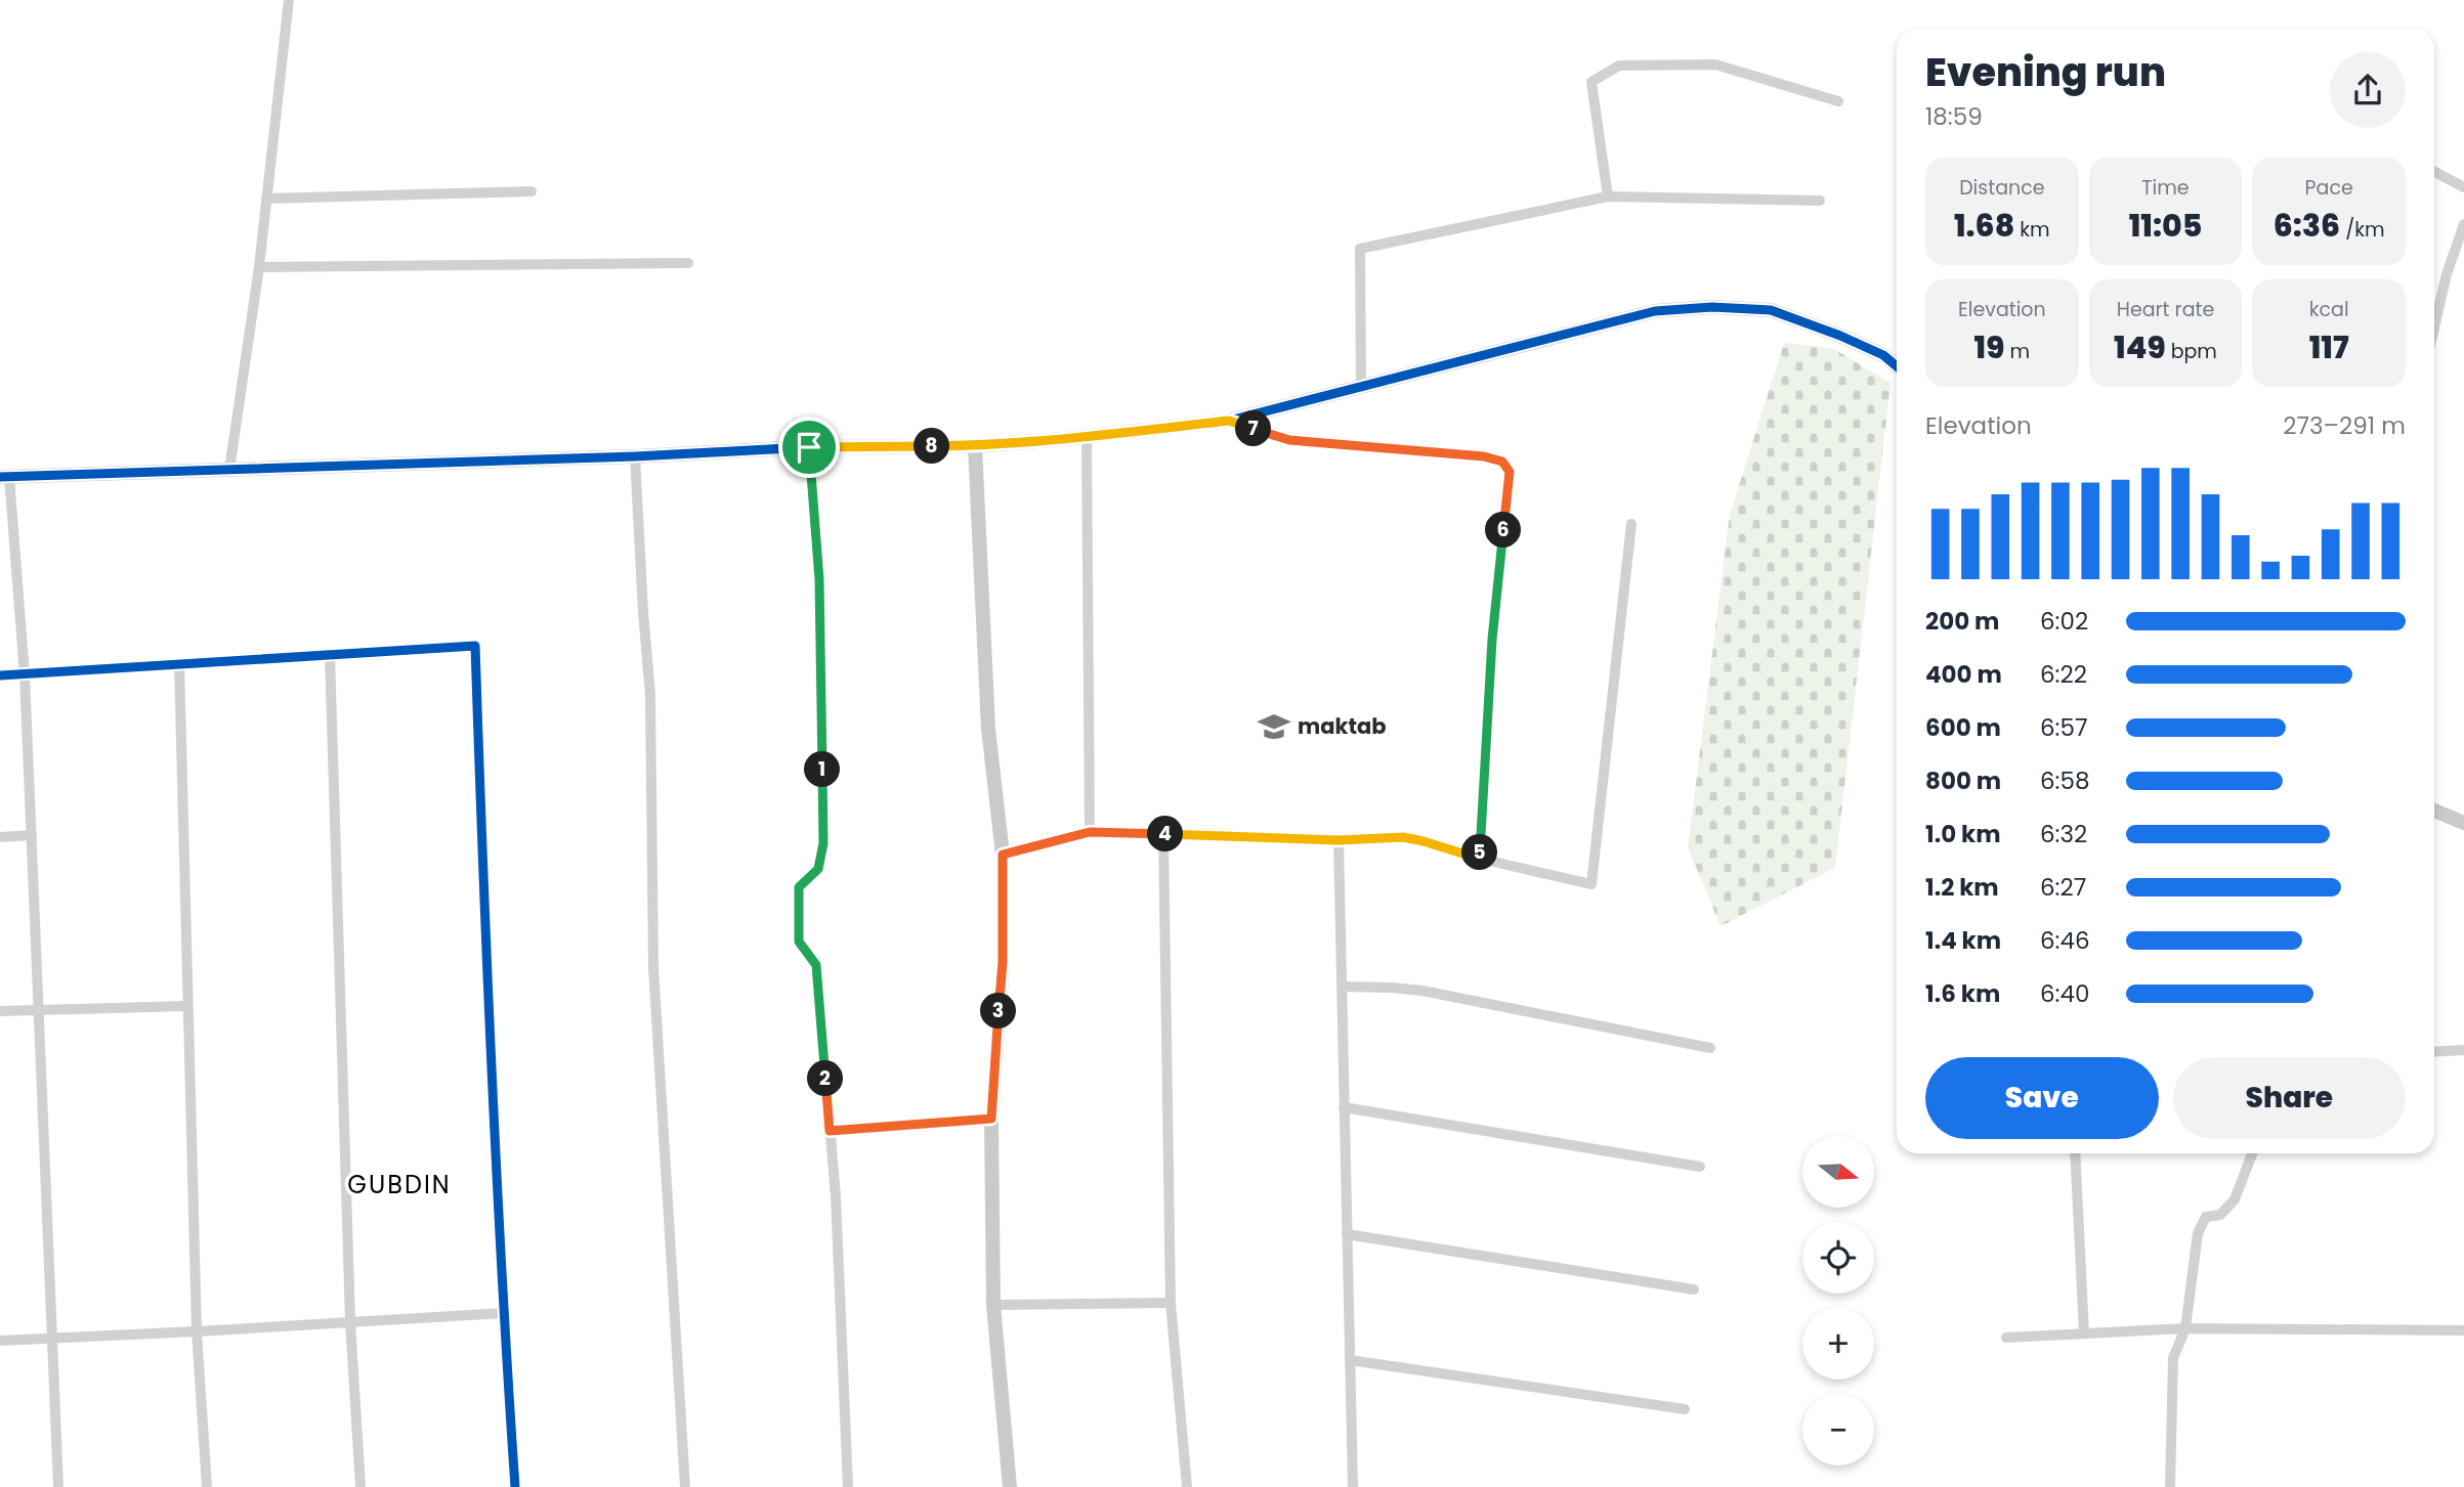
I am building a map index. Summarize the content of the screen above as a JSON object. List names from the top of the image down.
{
  "districts": ["GUBDIN"],
  "places": {
    "school or university": ["maktab"]
  },
  "north": "right",
  "page": {
    "heading": ["Evening run", "18:59"],
    "stats": [
      ["Distance", "1.68 km"],
      ["Time", "11:05"],
      ["Pace", "6:36 /km"],
      ["Elevation", "19 m"],
      ["Heart rate", "149 bpm"],
      ["kcal", "117"]
    ],
    "chart": ["Elevation", "273–291 m"],
    "pins": [
      "7",
      "8",
      "6",
      "1",
      "4",
      "5",
      "3",
      "2"
    ],
    "list": [
      {
        "name": "200 m",
        "note": "6:02"
      },
      {
        "name": "400 m",
        "note": "6:22"
      },
      {
        "name": "600 m",
        "note": "6:57"
      },
      {
        "name": "800 m",
        "note": "6:58"
      },
      {
        "name": "1.0 km",
        "note": "6:32"
      },
      {
        "name": "1.2 km",
        "note": "6:27"
      },
      {
        "name": "1.4 km",
        "note": "6:46"
      },
      {
        "name": "1.6 km",
        "note": "6:40"
      }
    ],
    "buttons": ["Save", "Share"],
    "map_buttons": ["+", "−"]
  }
}
